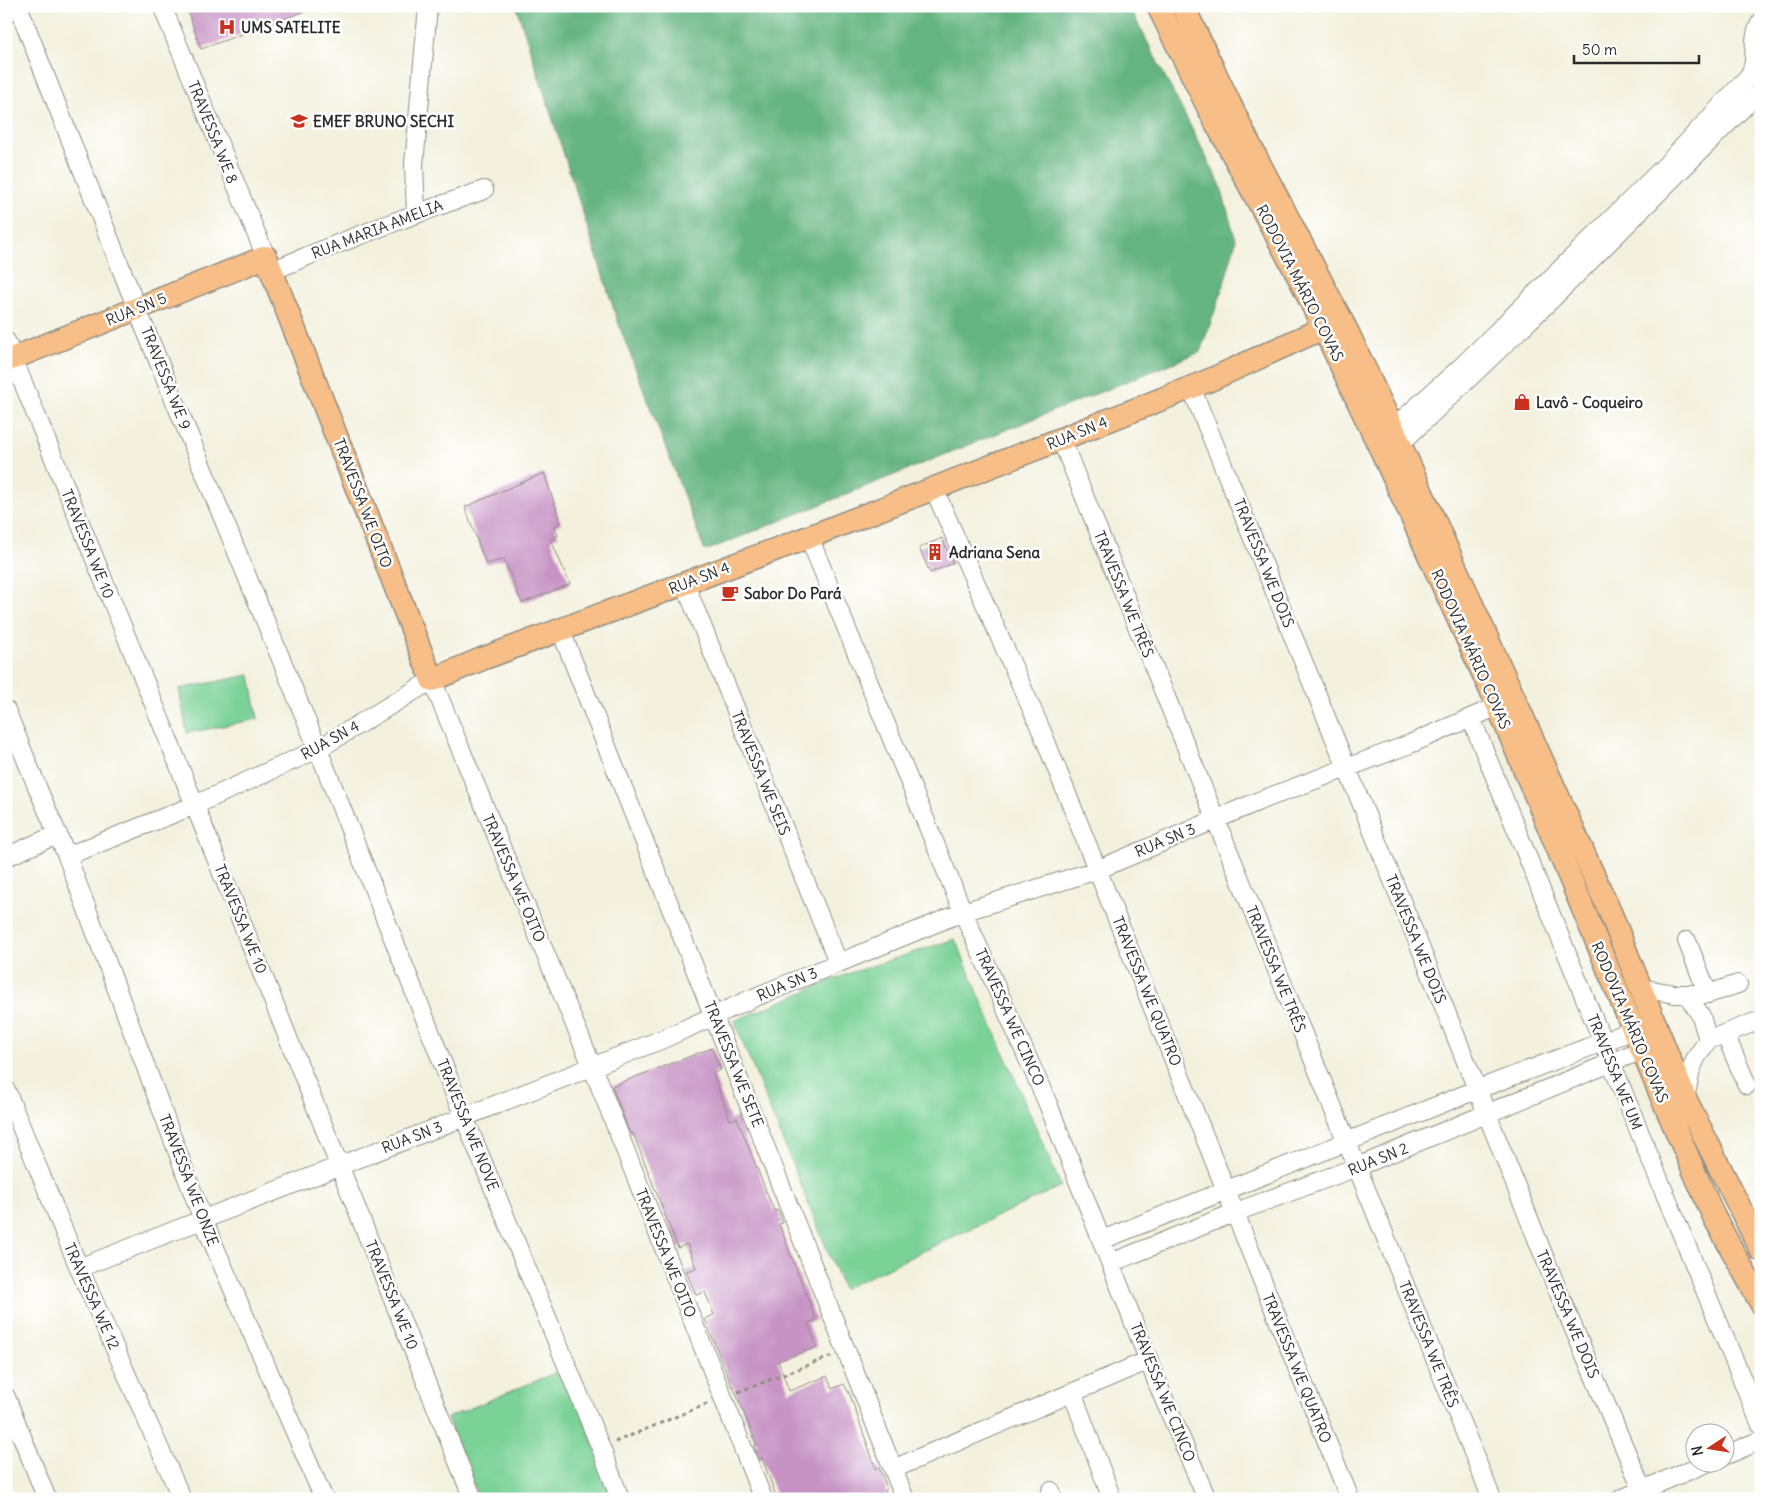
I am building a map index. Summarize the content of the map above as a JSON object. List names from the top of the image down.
{
  "streets": {
    "main road": [
      "RODOVIA MÁRIO COVAS",
      "RUA SN 5",
      "RUA SN 4",
      "TRAVESSA WE OITO"
    ],
    "street": [
      "TRAVESSA WE 8",
      "RUA MARIA AMELIA",
      "TRAVESSA WE 9",
      "TRAVESSA WE 10",
      "TRAVESSA WE DOIS",
      "TRAVESSA WE TRÊS",
      "TRAVESSA WE SEIS",
      "RUA SN 3",
      "TRAVESSA WE QUATRO",
      "TRAVESSA WE CINCO",
      "TRAVESSA WE SETE",
      "TRAVESSA WE UM",
      "TRAVESSA WE NOVE",
      "RUA SN 2",
      "TRAVESSA WE ONZE",
      "TRAVESSA WE 12"
    ]
  },
  "crossings": [
    ["TRAVESSA WE 8", "RUA MARIA AMELIA"],
    ["TRAVESSA WE 8", "RUA SN 5"],
    ["TRAVESSA WE 8", "TRAVESSA WE OITO"],
    ["RUA MARIA AMELIA", "RUA SN 5"],
    ["RUA MARIA AMELIA", "TRAVESSA WE OITO"],
    ["RODOVIA MÁRIO COVAS", "RUA SN 4"],
    ["RODOVIA MÁRIO COVAS", "RUA SN 3"],
    ["RODOVIA MÁRIO COVAS", "RUA SN 2"],
    ["RUA SN 5", "TRAVESSA WE 9"],
    ["RUA SN 5", "TRAVESSA WE OITO"],
    ["RUA SN 5", "TRAVESSA WE 10"],
    ["TRAVESSA WE 9", "RUA SN 4"],
    ["TRAVESSA WE 9", "TRAVESSA WE NOVE"],
    ["RUA SN 4", "TRAVESSA WE OITO"],
    ["RUA SN 4", "TRAVESSA WE 10"],
    ["RUA SN 4", "TRAVESSA WE DOIS"],
    ["RUA SN 4", "TRAVESSA WE TRÊS"],
    ["RUA SN 4", "TRAVESSA WE SEIS"],
    ["RUA SN 4", "TRAVESSA WE QUATRO"],
    ["RUA SN 4", "TRAVESSA WE CINCO"],
    ["RUA SN 4", "TRAVESSA WE SETE"],
    ["RUA SN 4", "TRAVESSA WE NOVE"],
    ["RUA SN 4", "TRAVESSA WE ONZE"],
    ["TRAVESSA WE OITO", "RUA SN 3"],
    ["TRAVESSA WE 10", "RUA SN 3"],
    ["TRAVESSA WE DOIS", "RUA SN 3"],
    ["TRAVESSA WE DOIS", "RUA SN 2"],
    ["TRAVESSA WE TRÊS", "RUA SN 3"],
    ["TRAVESSA WE TRÊS", "RUA SN 2"],
    ["TRAVESSA WE SEIS", "RUA SN 3"],
    ["RUA SN 3", "TRAVESSA WE QUATRO"],
    ["RUA SN 3", "TRAVESSA WE CINCO"],
    ["RUA SN 3", "TRAVESSA WE SETE"],
    ["RUA SN 3", "TRAVESSA WE UM"],
    ["RUA SN 3", "TRAVESSA WE NOVE"],
    ["RUA SN 3", "TRAVESSA WE ONZE"],
    ["RUA SN 3", "TRAVESSA WE 12"],
    ["TRAVESSA WE QUATRO", "RUA SN 2"],
    ["TRAVESSA WE CINCO", "RUA SN 2"],
    ["TRAVESSA WE UM", "RUA SN 2"]
  ],
  "places": {
    "hospital": ["UMS SATELITE"],
    "school or university": ["EMEF BRUNO SECHI"],
    "shop": ["Lavô - Coqueiro"],
    "building": ["Adriana Sena"],
    "cafe": ["Sabor Do Pará"]
  },
  "scale_bar": "50 m",
  "north": "left"
}
